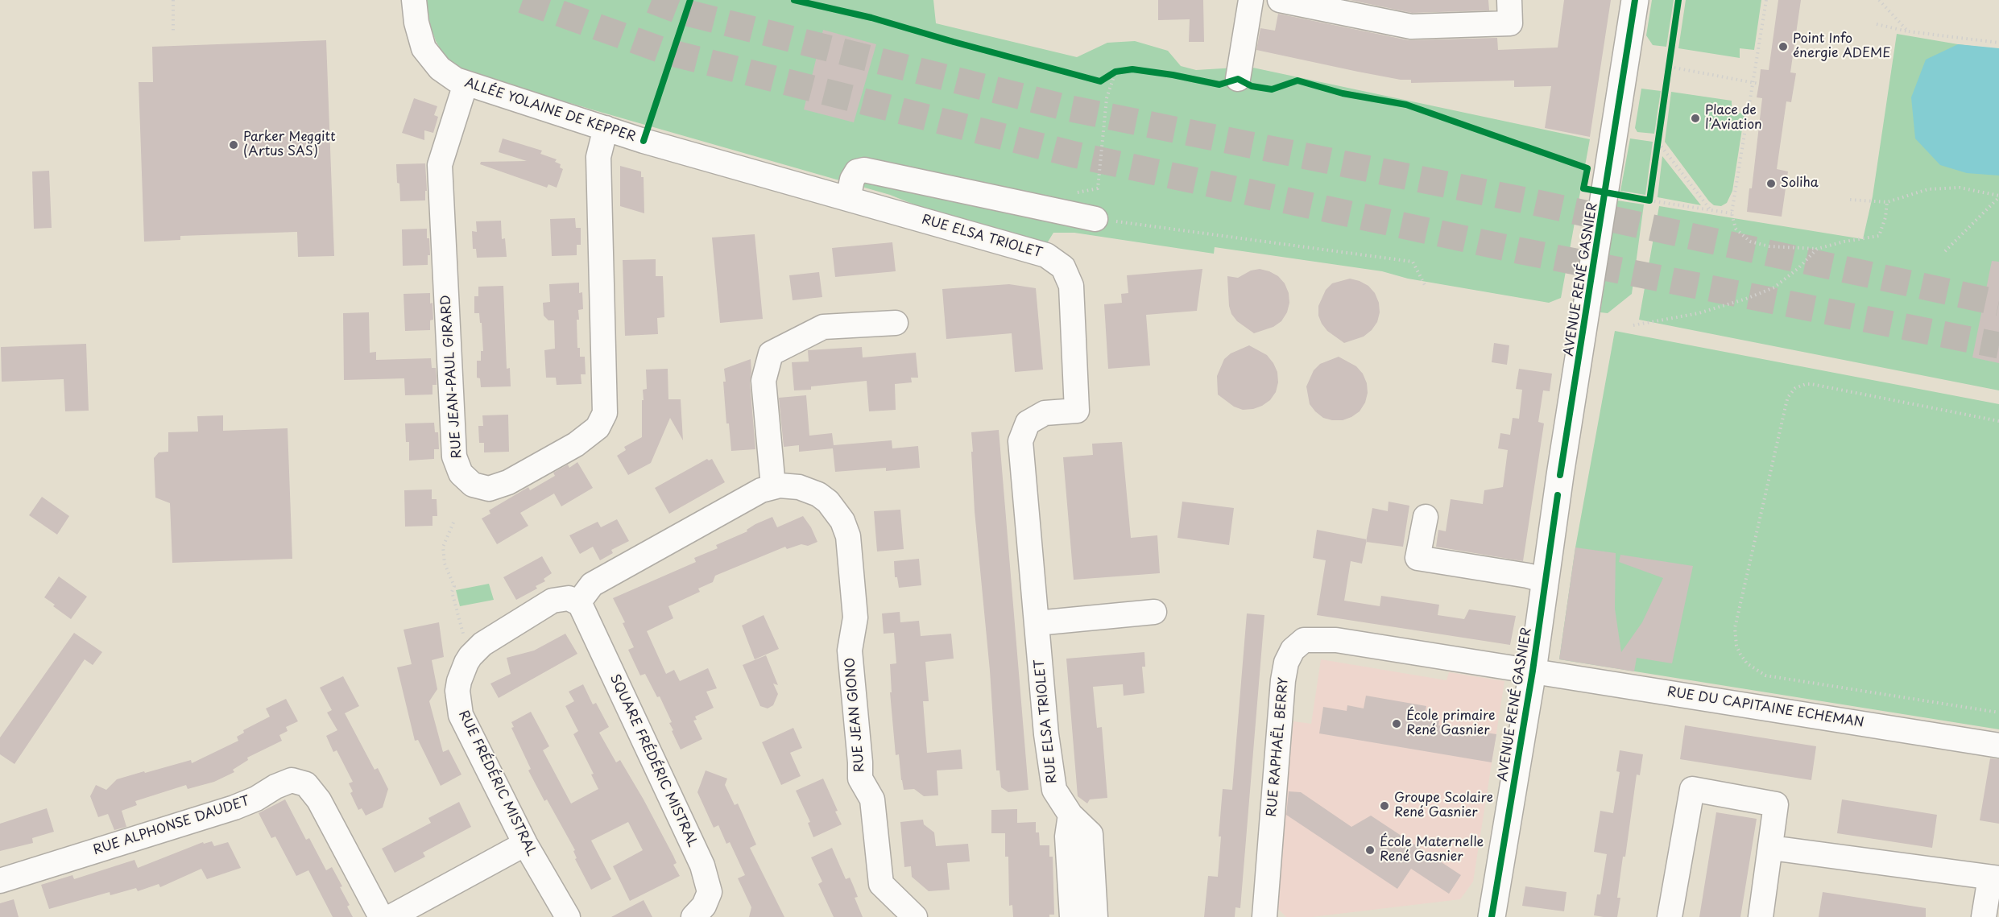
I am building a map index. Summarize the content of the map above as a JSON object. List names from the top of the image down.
{
  "streets": {
    "main road": ["AVENUE RENÉ GASNIER"],
    "street": [
      "ALLÉE YOLAINE DE KEPPER",
      "RUE ELSA TRIOLET",
      "RUE JEAN-PAUL GIRARD",
      "RUE DU CAPITAINE ECHEMAN",
      "RUE JEAN GIONO",
      "RUE RAPHAËL BERRY",
      "SQUARE FRÉDÉRIC MISTRAL",
      "RUE FRÉDÉRIC MISTRAL",
      "RUE ALPHONSE DAUDET"
    ]
  },
  "crossings": [
    ["ALLÉE YOLAINE DE KEPPER", "RUE ELSA TRIOLET"],
    ["ALLÉE YOLAINE DE KEPPER", "RUE JEAN-PAUL GIRARD"],
    ["AVENUE RENÉ GASNIER", "RUE DU CAPITAINE ECHEMAN"],
    ["AVENUE RENÉ GASNIER", "RUE RAPHAËL BERRY"],
    ["RUE DU CAPITAINE ECHEMAN", "RUE RAPHAËL BERRY"],
    ["RUE JEAN GIONO", "SQUARE FRÉDÉRIC MISTRAL"],
    ["RUE JEAN GIONO", "RUE FRÉDÉRIC MISTRAL"],
    ["SQUARE FRÉDÉRIC MISTRAL", "RUE FRÉDÉRIC MISTRAL"]
  ],
  "places": [
    "Point Info énergie ADEME",
    "Place de l’Aviation",
    "Parker Meggitt (Artus SAS)",
    "Soliha",
    "École primaire René Gasnier",
    "Groupe Scolaire René Gasnier",
    "École Maternelle René Gasnier"
  ]
}
